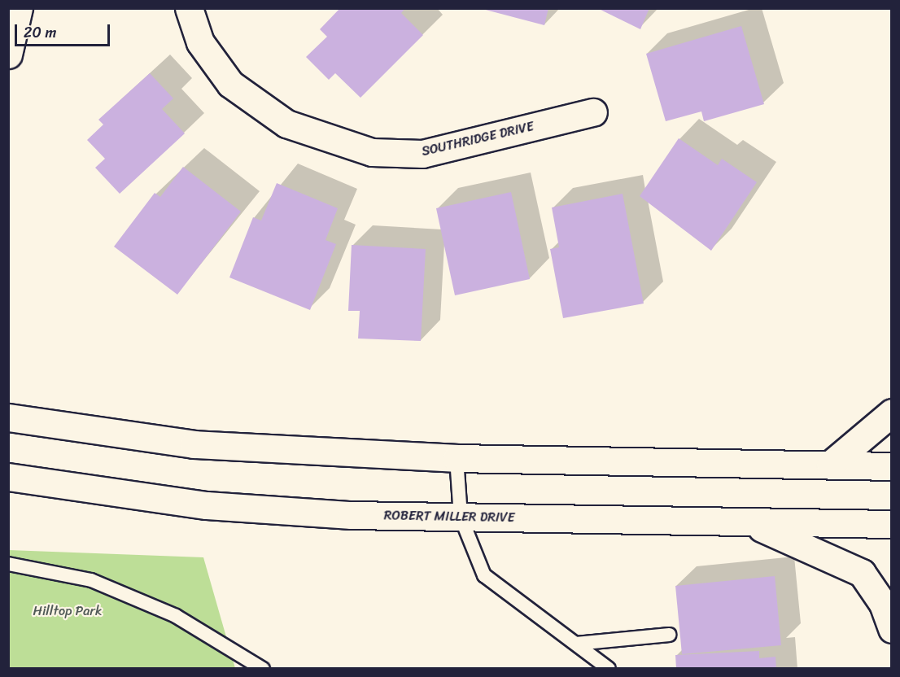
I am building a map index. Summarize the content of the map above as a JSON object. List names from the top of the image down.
{
  "streets": {
    "main road": ["SOUTHRIDGE DRIVE", "ROBERT MILLER DRIVE"]
  },
  "parks": ["Hilltop Park"],
  "scale_bar": "20 m"
}
